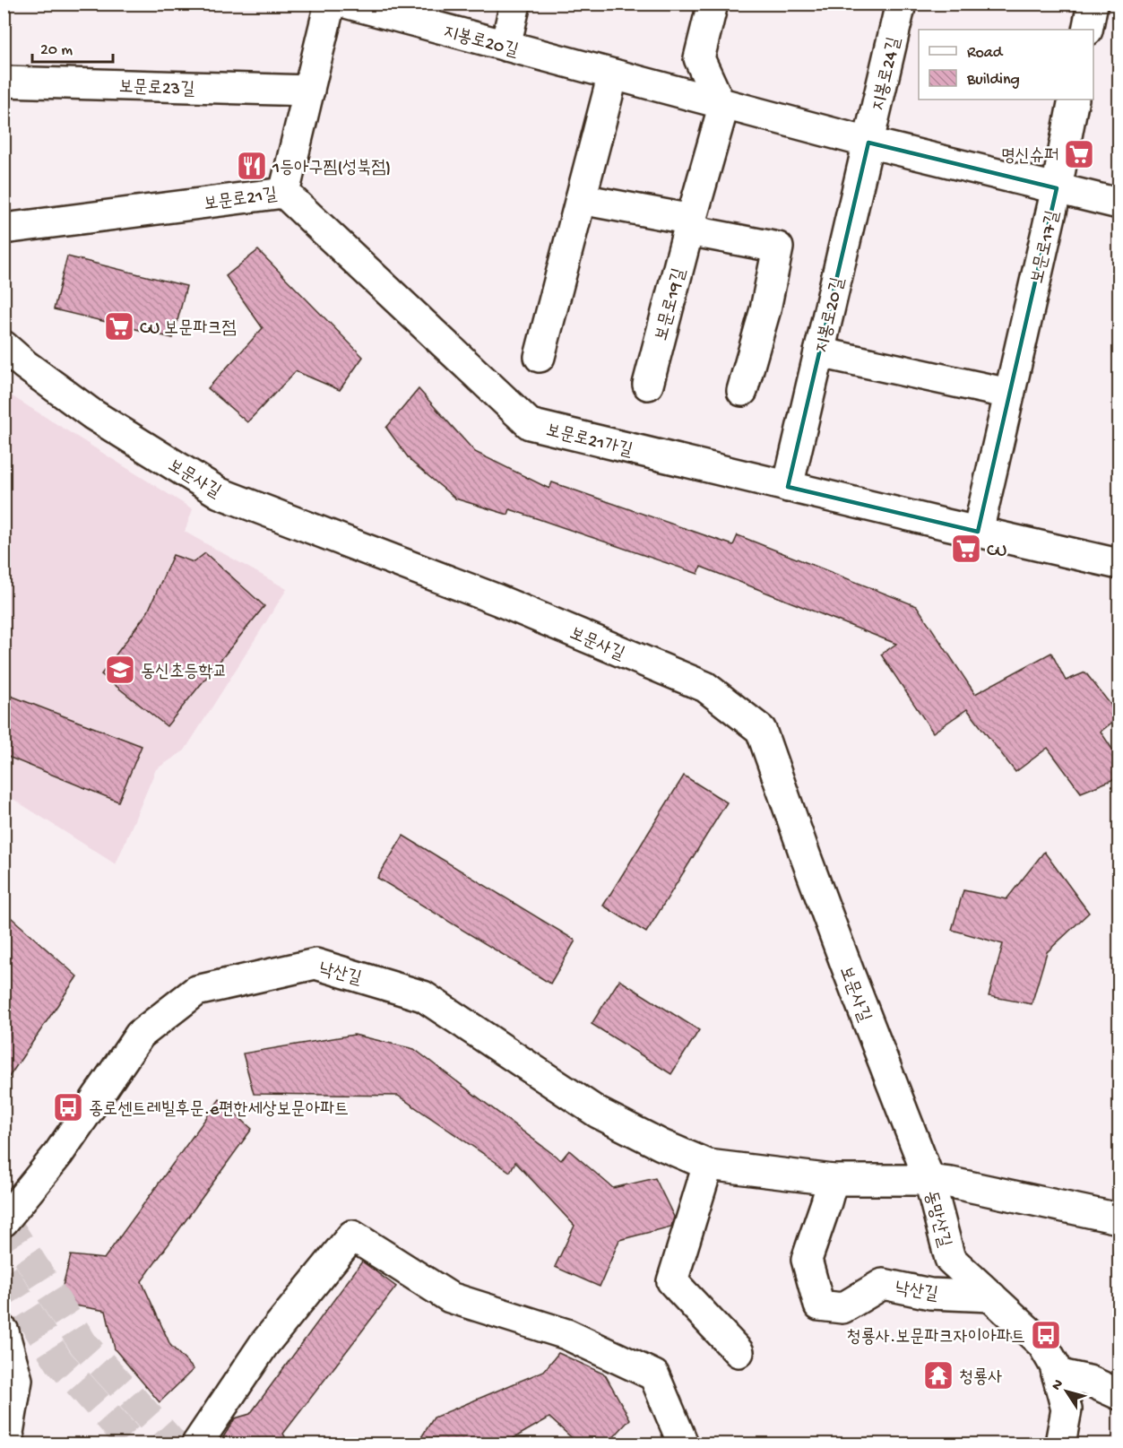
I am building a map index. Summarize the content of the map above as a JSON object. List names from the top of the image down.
{
  "streets": {
    "street": [
      "지봉로20길",
      "지봉로24길",
      "보문로23길",
      "보문로21길",
      "보문로17길",
      "보문로19길",
      "보문로21가길",
      "보문사길",
      "낙산길",
      "동망산길"
    ]
  },
  "crossings": [
    ["지봉로20길", "지봉로24길"],
    ["지봉로20길", "보문로17길"],
    ["지봉로20길", "보문로19길"],
    ["지봉로20길", "보문로21가길"],
    ["보문로23길", "보문로21길"],
    ["보문로21길", "보문로21가길"],
    ["보문로17길", "보문로21가길"],
    ["보문사길", "낙산길"],
    ["보문사길", "동망산길"],
    ["낙산길", "동망산길"]
  ],
  "places": {
    "supermarket": ["명신슈퍼", "CU 보문파크점", "CU"],
    "restaurant": ["1등아구찜(성북점)"],
    "school or university": ["동신초등학교"],
    "bus stop": ["종로센트레빌후문.e편한세상보문아파트", "청룡사.보문파크자이아파트"],
    "temple": ["청룡사"]
  },
  "legend": ["Road", "Building"],
  "scale_bar": "20 m",
  "north": "top left"
}
